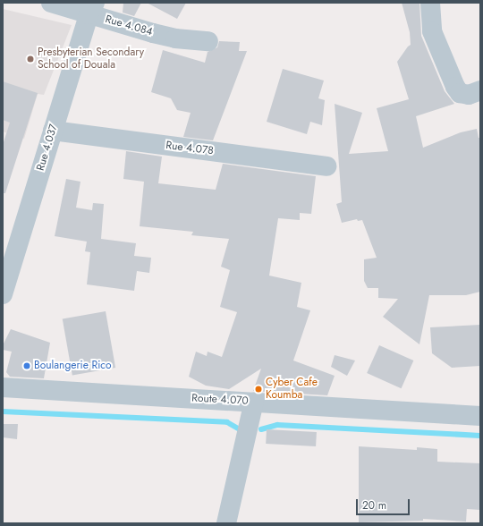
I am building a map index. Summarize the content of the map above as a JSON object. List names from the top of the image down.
{
  "streets": {
    "street": [
      "Rue 4.084",
      "Rue 4.037",
      "Rue 4.078",
      "Route 4.070"
    ]
  },
  "crossings": [
    ["Rue 4.084", "Rue 4.037"],
    ["Rue 4.037", "Rue 4.078"]
  ],
  "places": ["Presbyterian Secondary School of Douala", "Boulangerie Rico", "Cyber Cafe Koumba"],
  "scale_bar": "20 m"
}
